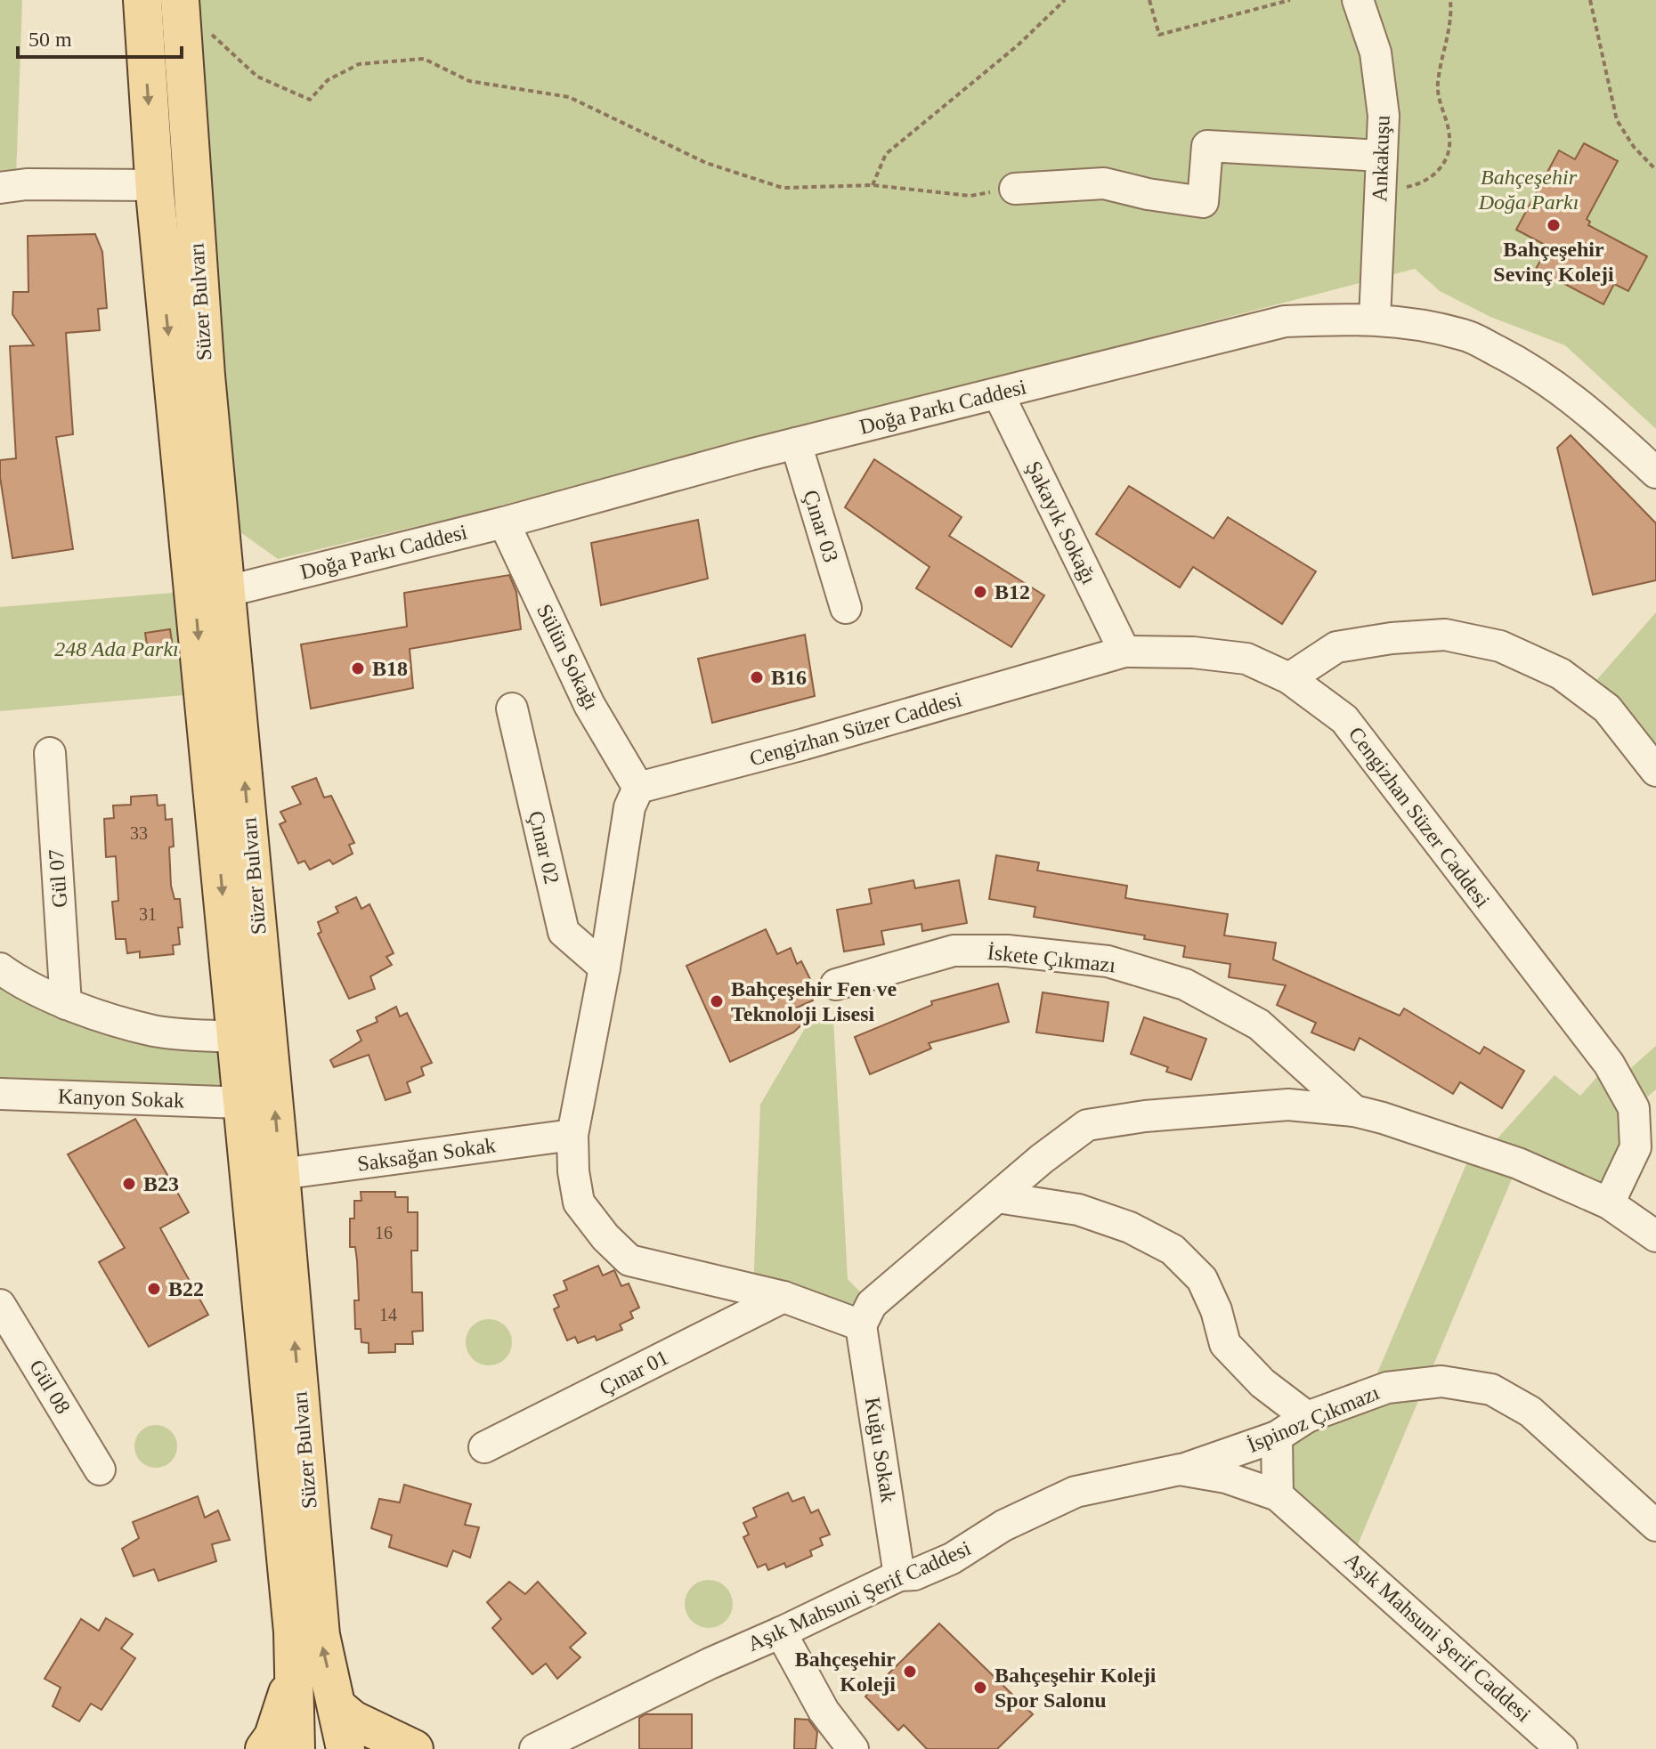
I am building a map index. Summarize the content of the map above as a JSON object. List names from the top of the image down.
{
  "streets": {
    "main road": ["Süzer Bulvarı"],
    "street": [
      "Ankakuşu",
      "Doğa Parkı Caddesi",
      "Şakayık Sokağı",
      "Çınar 03",
      "Sülün Sokağı",
      "Cengizhan Süzer Caddesi",
      "Çınar 02",
      "Gül 07",
      "İskete Çıkmazı",
      "Kanyon Sokak",
      "Saksağan Sokak",
      "Çınar 01",
      "Gül 08",
      "İspinoz Çıkmazı",
      "Kuğu Sokak",
      "Aşık Mahsuni Şerif Caddesi"
    ]
  },
  "crossings": [
    ["Ankakuşu", "Doğa Parkı Caddesi"],
    ["Süzer Bulvarı", "Doğa Parkı Caddesi"],
    ["Süzer Bulvarı", "Kanyon Sokak"],
    ["Süzer Bulvarı", "Saksağan Sokak"],
    ["Doğa Parkı Caddesi", "Şakayık Sokağı"],
    ["Doğa Parkı Caddesi", "Çınar 03"],
    ["Doğa Parkı Caddesi", "Sülün Sokağı"],
    ["Şakayık Sokağı", "Cengizhan Süzer Caddesi"],
    ["Sülün Sokağı", "Cengizhan Süzer Caddesi"],
    ["İspinoz Çıkmazı", "Aşık Mahsuni Şerif Caddesi"],
    ["Kuğu Sokak", "Aşık Mahsuni Şerif Caddesi"]
  ],
  "parks": ["Bahçeşehir Doğa Parkı", "248 Ada Parkı"],
  "places": [
    "Bahçeşehir Sevinç Koleji",
    "B12",
    "B18",
    "B16",
    "Bahçeşehir Fen ve Teknoloji Lisesi",
    "B23",
    "B22",
    "Bahçeşehir Koleji",
    "Bahçeşehir Koleji Spor Salonu"
  ],
  "house_numbers": [
    "33",
    "31",
    "16",
    "14"
  ],
  "scale_bar": "50 m"
}
